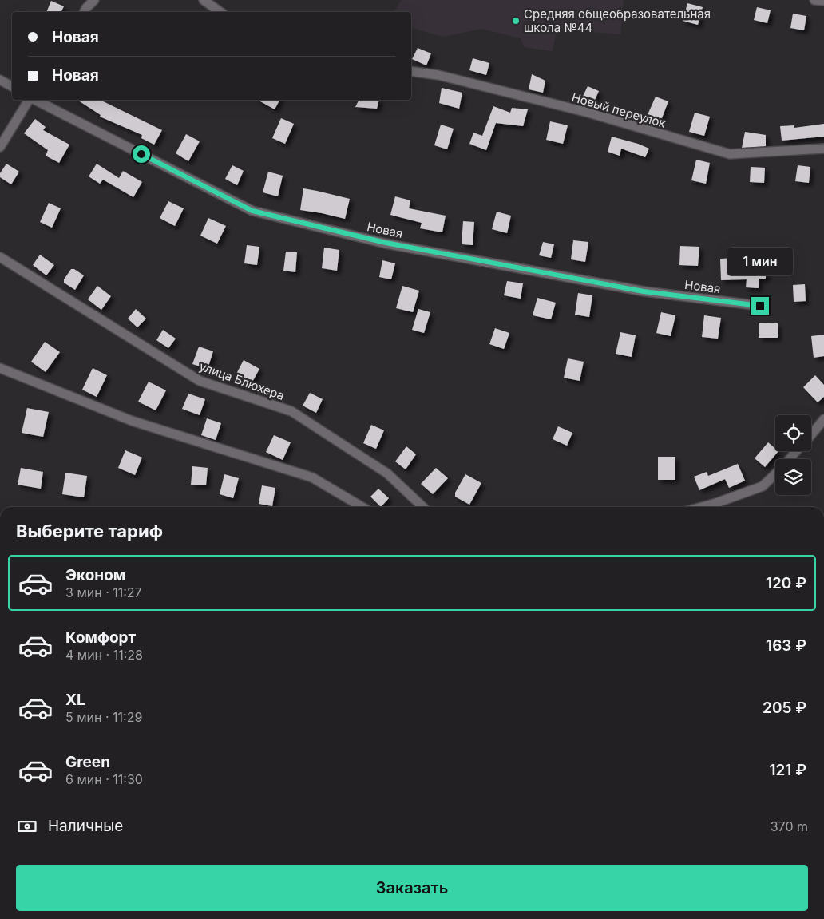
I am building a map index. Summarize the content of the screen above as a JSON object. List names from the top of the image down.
{
  "streets": {
    "street": ["Новый переулок", "Новая", "улица Блюхера"]
  },
  "places": ["Средняя общеобразовательная школа №44"],
  "page": {
    "banner": ["Новая", "Новая"],
    "bubble": "1 мин",
    "heading": "Выберите тариф",
    "list": [
      {
        "name": "Эконом",
        "note": "3 мин · 11:27",
        "value": "120 ₽"
      },
      {
        "name": "Комфорт",
        "note": "4 мин · 11:28",
        "value": "163 ₽"
      },
      {
        "name": "XL",
        "note": "5 мин · 11:29",
        "value": "205 ₽"
      },
      {
        "name": "Green",
        "note": "6 мин · 11:30",
        "value": "121 ₽"
      }
    ],
    "pay": ["Наличные", "370 m"],
    "buttons": "Заказать"
  }
}
